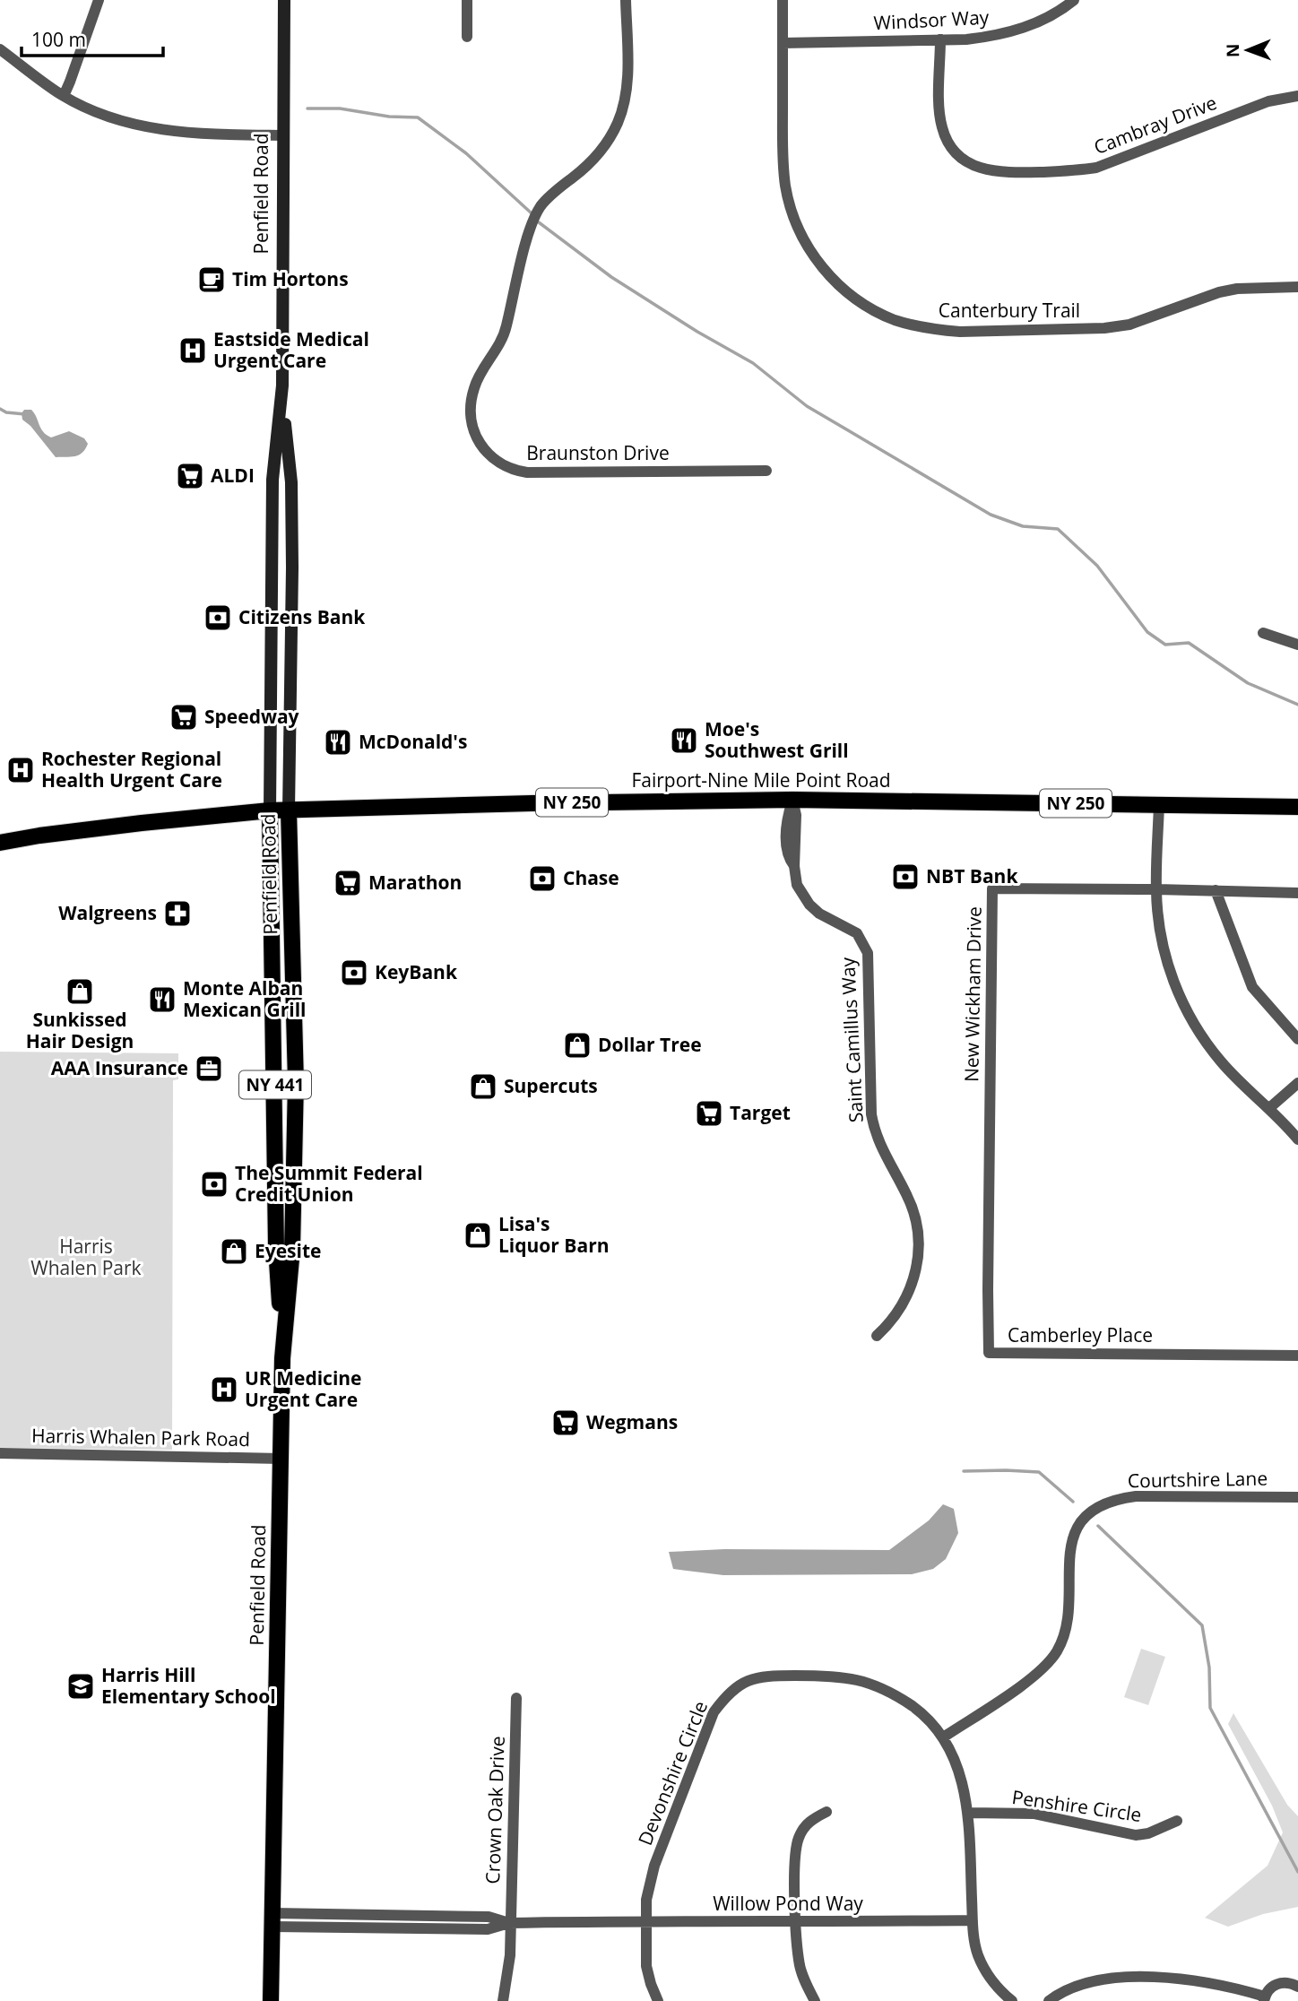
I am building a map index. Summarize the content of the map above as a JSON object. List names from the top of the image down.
{
  "streets": {
    "main road": [
      "Penfield Road",
      "Fairport-Nine Mile Point Road",
      "NY 250",
      "NY 441"
    ],
    "street": [
      "Windsor Way",
      "Cambray Drive",
      "Canterbury Trail",
      "Braunston Drive",
      "New Wickham Drive",
      "Saint Camillus Way",
      "Camberley Place",
      "Harris Whalen Park Road",
      "Courtshire Lane",
      "Devonshire Circle",
      "Penshire Circle",
      "Crown Oak Drive",
      "Willow Pond Way"
    ]
  },
  "crossings": [
    ["Windsor Way", "Cambray Drive"],
    ["Windsor Way", "Canterbury Trail"],
    ["Penfield Road", "Fairport-Nine Mile Point Road"],
    ["Penfield Road", "Harris Whalen Park Road"],
    ["Penfield Road", "Willow Pond Way"],
    ["Fairport-Nine Mile Point Road", "Saint Camillus Way"],
    ["New Wickham Drive", "Camberley Place"],
    ["Courtshire Lane", "Devonshire Circle"],
    ["Devonshire Circle", "Penshire Circle"],
    ["Devonshire Circle", "Willow Pond Way"],
    ["Crown Oak Drive", "Willow Pond Way"]
  ],
  "parks": ["Harris Whalen Park"],
  "places": {
    "cafe": ["Tim Hortons"],
    "hospital": ["Eastside Medical Urgent Care", "Rochester Regional Health Urgent Care", "UR Medicine Urgent Care"],
    "supermarket": [
      "ALDI",
      "Speedway",
      "Marathon",
      "Target",
      "Wegmans"
    ],
    "bank": [
      "Citizens Bank",
      "NBT Bank",
      "Chase",
      "KeyBank",
      "The Summit Federal Credit Union"
    ],
    "restaurant": ["Moe's Southwest Grill", "McDonald's", "Monte Alban Mexican Grill"],
    "pharmacy": ["Walgreens"],
    "shop": [
      "Sunkissed Hair Design",
      "Dollar Tree",
      "Supercuts",
      "Lisa's Liquor Barn",
      "Eyesite"
    ],
    "office": ["AAA Insurance"],
    "school or university": ["Harris Hill Elementary School"]
  },
  "scale_bar": "100 m",
  "north": "left"
}
